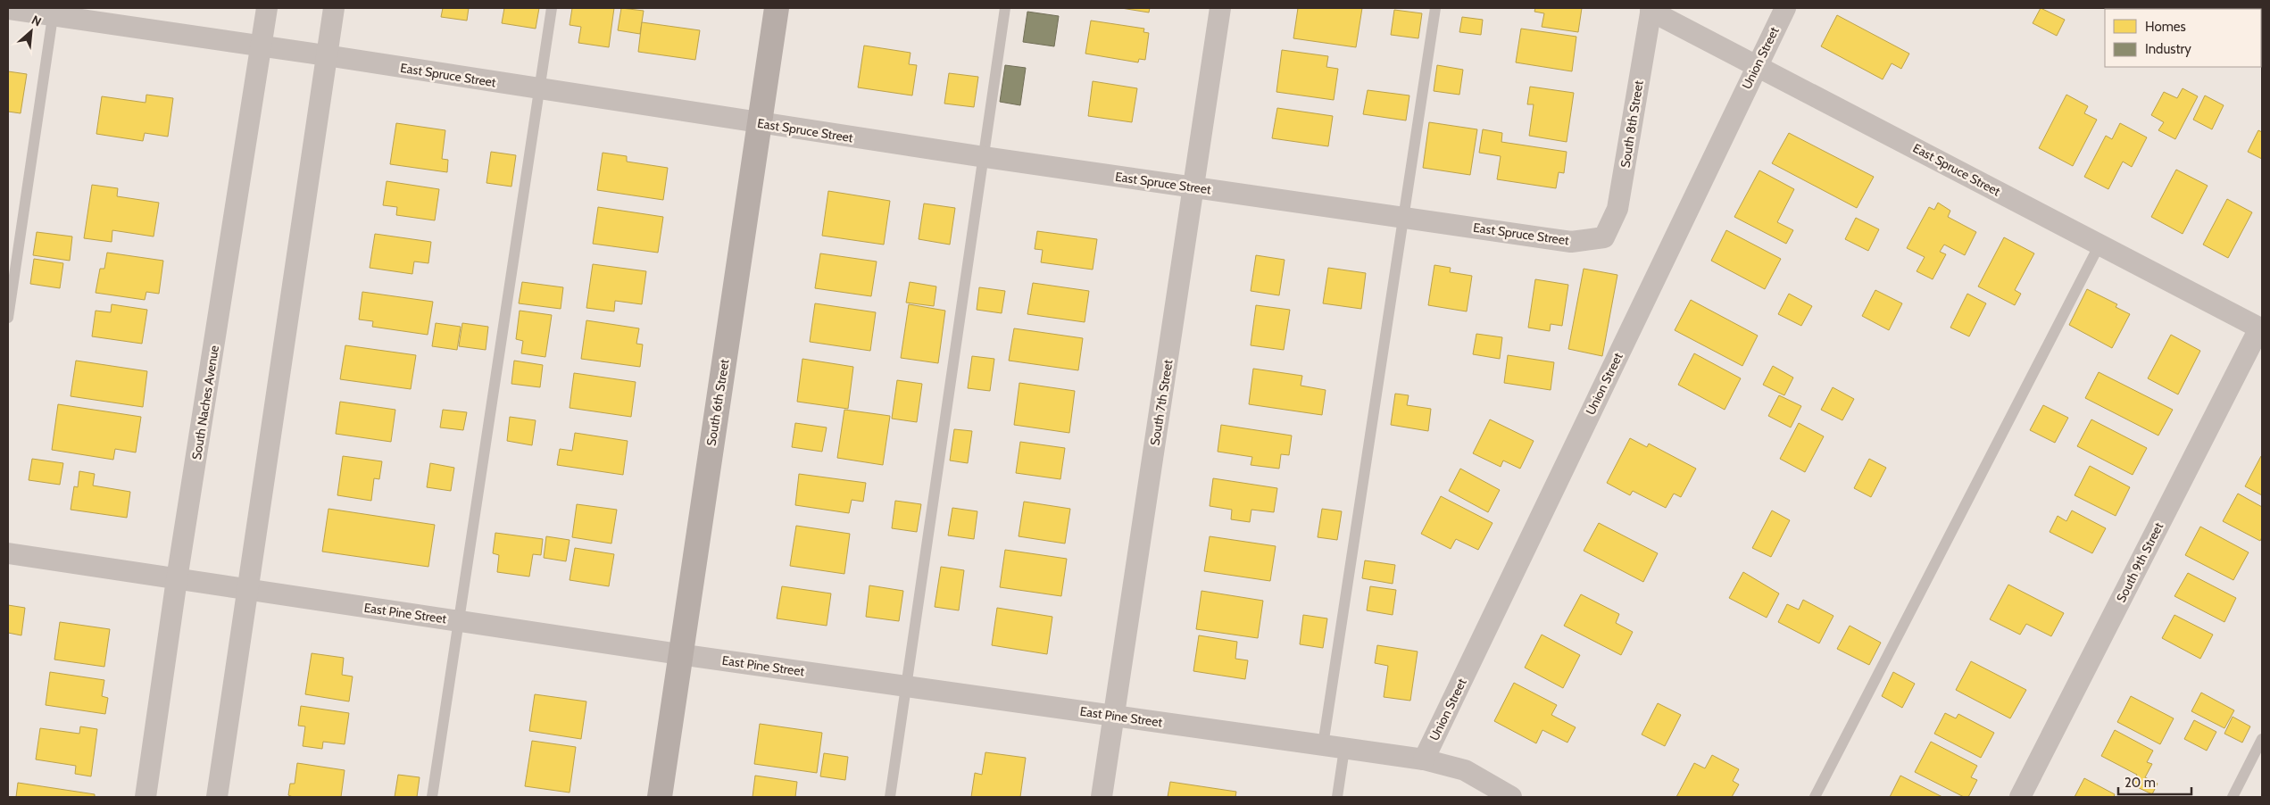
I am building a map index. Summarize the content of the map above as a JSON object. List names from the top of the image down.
{
  "streets": {
    "street": [
      "Union Street",
      "East Spruce Street",
      "South 8th Street",
      "South Naches Avenue",
      "South 6th Street",
      "South 7th Street",
      "South 9th Street",
      "East Pine Street"
    ]
  },
  "crossings": [
    ["Union Street", "East Spruce Street"],
    ["Union Street", "East Pine Street"],
    ["East Spruce Street", "South 8th Street"],
    ["East Spruce Street", "South Naches Avenue"],
    ["East Spruce Street", "South 6th Street"],
    ["East Spruce Street", "South 7th Street"],
    ["East Spruce Street", "South 9th Street"],
    ["South Naches Avenue", "East Pine Street"],
    ["South 6th Street", "East Pine Street"],
    ["South 7th Street", "East Pine Street"]
  ],
  "legend": ["Homes", "Industry"],
  "scale_bar": "20 m",
  "north": "top right"
}
